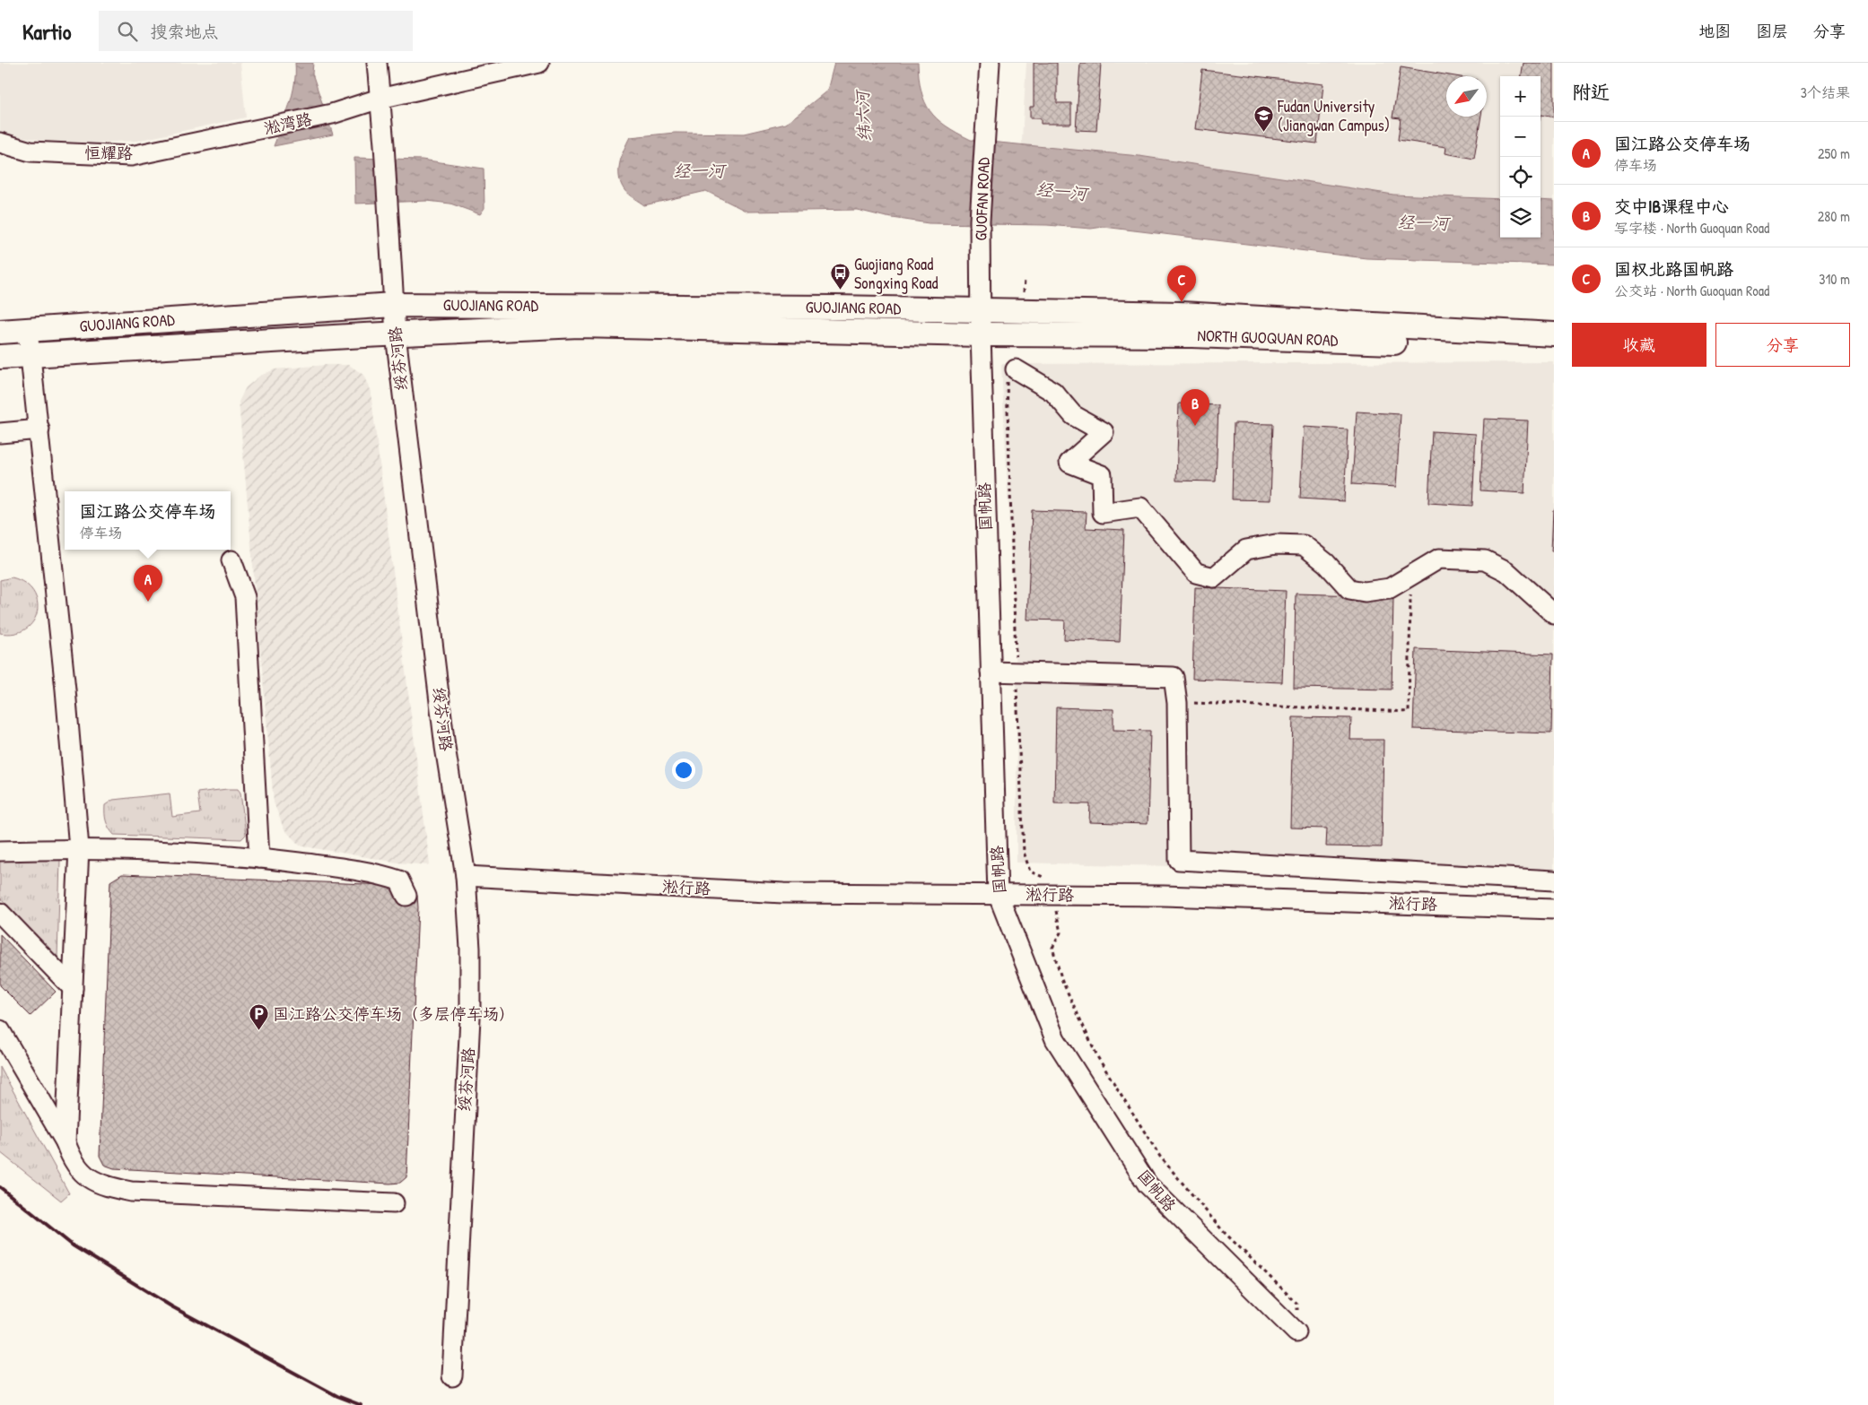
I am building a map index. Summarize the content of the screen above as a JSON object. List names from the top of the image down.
{
  "streets": {
    "main road": ["GUOJIANG ROAD", "NORTH GUOQUAN ROAD"],
    "street": [
      "淞湾路",
      "恒耀路",
      "GUOFAN ROAD",
      "绥芬河路",
      "国帆路",
      "淞行路"
    ]
  },
  "crossings": [
    ["淞湾路", "恒耀路"],
    ["淞湾路", "绥芬河路"],
    ["GUOFAN ROAD", "GUOJIANG ROAD"],
    ["GUOFAN ROAD", "NORTH GUOQUAN ROAD"],
    ["GUOFAN ROAD", "国帆路"],
    ["GUOJIANG ROAD", "NORTH GUOQUAN ROAD"],
    ["GUOJIANG ROAD", "绥芬河路"],
    ["GUOJIANG ROAD", "国帆路"],
    ["NORTH GUOQUAN ROAD", "国帆路"],
    ["绥芬河路", "淞行路"],
    ["国帆路", "淞行路"]
  ],
  "water": ["纬六河", "经一河"],
  "places": {
    "school or university": ["Fudan University (Jiangwan Campus)"],
    "bus stop": ["Guojiang Road Songxing Road"],
    "parking": ["国江路公交停车场（多层停车场）"]
  },
  "north": "bottom left",
  "page": {
    "header": "Kartio",
    "search": "搜索地点",
    "nav": ["地图", "图层", "分享"],
    "heading": ["附近", "3个结果"],
    "map_buttons": ["+", "−"],
    "list": [
      {
        "mark": "A",
        "name": "国江路公交停车场",
        "note": "停车场",
        "value": "250 m"
      },
      {
        "mark": "B",
        "name": "交中IB课程中心",
        "note": "写字楼 · North Guoquan Road",
        "value": "280 m"
      },
      {
        "mark": "C",
        "name": "国权北路国帆路",
        "note": "公交站 · North Guoquan Road",
        "value": "310 m"
      }
    ],
    "pins": ["C", "B", "A"],
    "buttons": ["收藏", "分享"],
    "popup": ["国江路公交停车场", "停车场"]
  }
}
